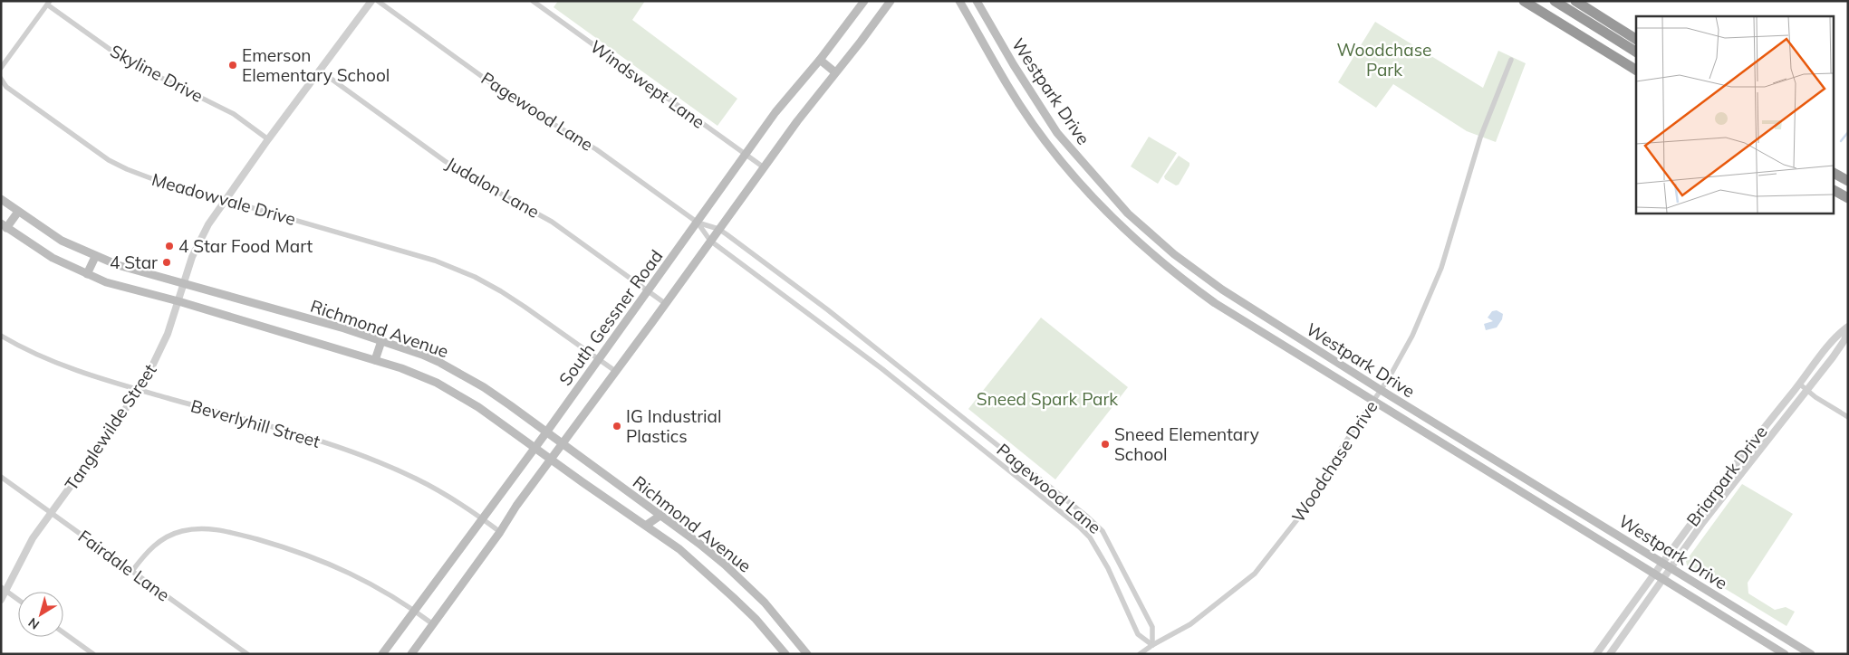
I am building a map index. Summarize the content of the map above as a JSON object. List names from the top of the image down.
{
  "streets": {
    "main road": ["Westpark Drive", "South Gessner Road", "Richmond Avenue"],
    "street": [
      "Skyline Drive",
      "Windswept Lane",
      "Pagewood Lane",
      "Judalon Lane",
      "Meadowvale Drive",
      "Beverlyhill Street",
      "Tanglewilde Street",
      "Woodchase Drive",
      "Briarpark Drive",
      "Fairdale Lane"
    ]
  },
  "crossings": [
    ["Skyline Drive", "Tanglewilde Street"],
    ["Windswept Lane", "South Gessner Road"],
    ["Westpark Drive", "Woodchase Drive"],
    ["Westpark Drive", "Briarpark Drive"],
    ["Pagewood Lane", "South Gessner Road"],
    ["Pagewood Lane", "Woodchase Drive"],
    ["Judalon Lane", "South Gessner Road"],
    ["Judalon Lane", "Tanglewilde Street"],
    ["Meadowvale Drive", "South Gessner Road"],
    ["Meadowvale Drive", "Tanglewilde Street"],
    ["South Gessner Road", "Richmond Avenue"],
    ["South Gessner Road", "Beverlyhill Street"],
    ["Richmond Avenue", "Tanglewilde Street"],
    ["Beverlyhill Street", "Tanglewilde Street"],
    ["Tanglewilde Street", "Fairdale Lane"]
  ],
  "parks": ["Woodchase Park", "Sneed Spark Park"],
  "places": [
    "Emerson Elementary School",
    "4 Star Food Mart",
    "4 Star",
    "IG Industrial Plastics",
    "Sneed Elementary School"
  ],
  "north": "bottom left"
}
